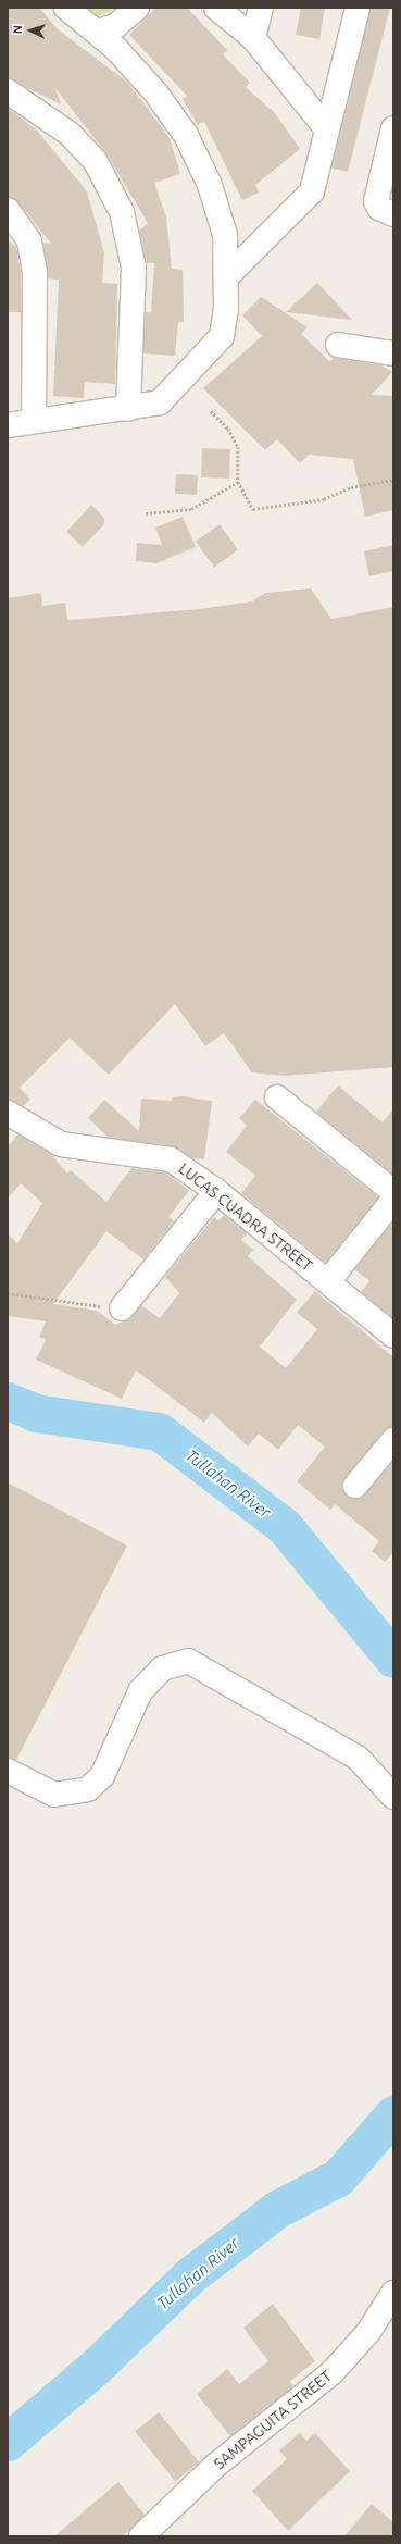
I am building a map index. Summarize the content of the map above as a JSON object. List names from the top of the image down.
{
  "streets": {
    "street": ["LUCAS CUADRA STREET", "SAMPAGUITA STREET"]
  },
  "water": ["Tullahan River"],
  "north": "left"
}
